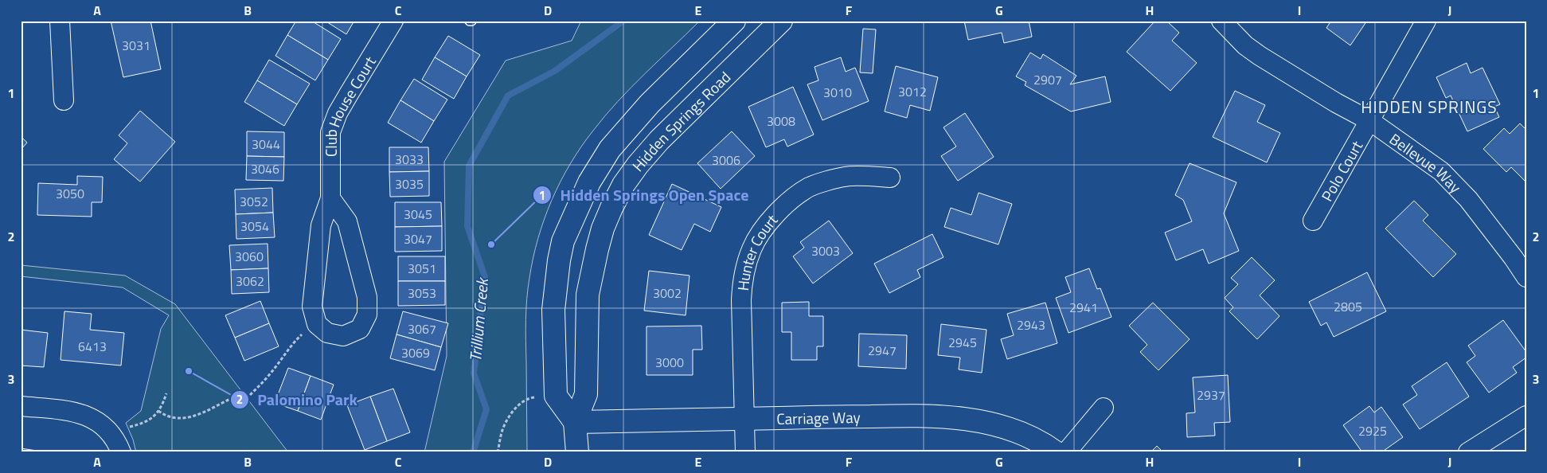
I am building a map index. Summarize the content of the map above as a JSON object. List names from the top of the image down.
{
  "streets": {
    "main road": ["Hidden Springs Road", "Carriage Way"],
    "street": [
      "Club House Court",
      "Bellevue Way",
      "Polo Court",
      "Hunter Court"
    ]
  },
  "crossings": [
    ["Hidden Springs Road", "Carriage Way"],
    ["Bellevue Way", "Polo Court"],
    ["Hunter Court", "Carriage Way"]
  ],
  "districts": ["HIDDEN SPRINGS"],
  "water": ["Trillium Creek"],
  "places": ["Hidden Springs Open Space", "Palomino Park"],
  "house_numbers": [
    "3031",
    "2907",
    "3012",
    "3010",
    "3008",
    "3044",
    "3033",
    "3006",
    "3046",
    "3035",
    "3050",
    "3052",
    "3045",
    "3054",
    "3047",
    "3003",
    "3060",
    "3051",
    "3062",
    "3053",
    "3002",
    "2805",
    "2941",
    "2943",
    "3067",
    "2945",
    "6413",
    "2947",
    "3069",
    "3000",
    "2937",
    "2925"
  ],
  "grid": {
    "columns": [
      "A",
      "B",
      "C",
      "D",
      "E",
      "F",
      "G",
      "H",
      "I",
      "J"
    ],
    "rows": ["1", "2", "3"]
  }
}
